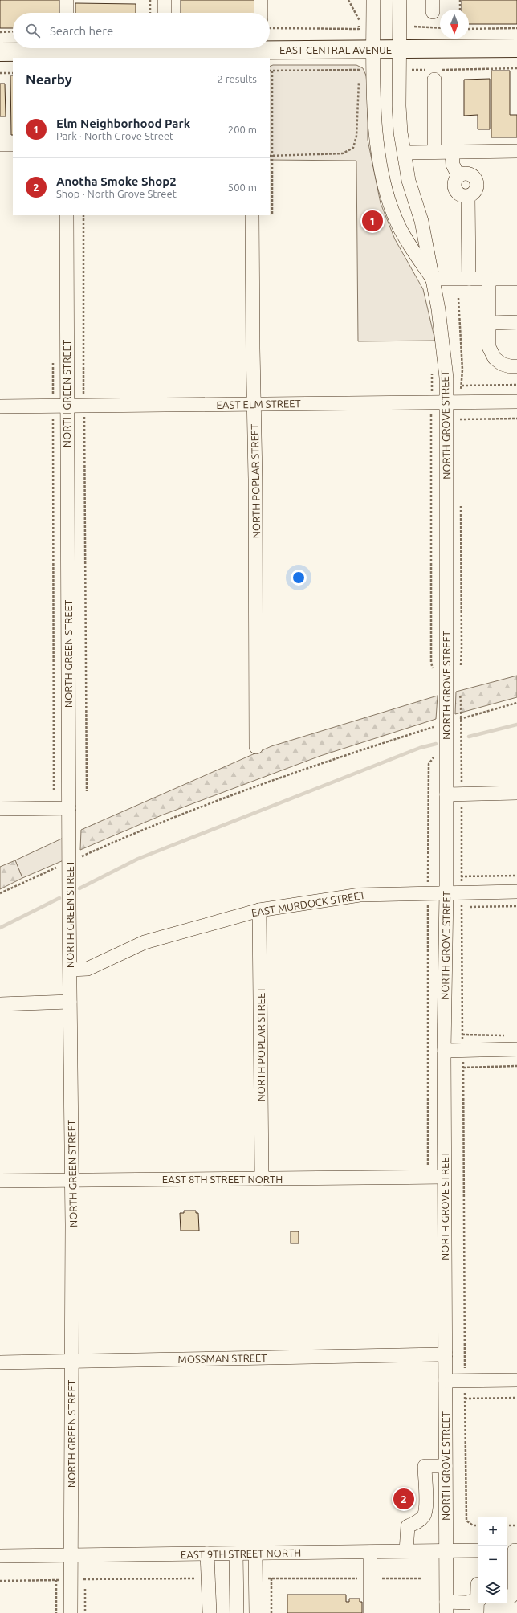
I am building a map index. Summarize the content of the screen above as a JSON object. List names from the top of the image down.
{
  "streets": {
    "main road": ["EAST CENTRAL AVENUE"],
    "street": [
      "NORTH GREEN STREET",
      "EAST ELM STREET",
      "NORTH GROVE STREET",
      "NORTH POPLAR STREET",
      "EAST MURDOCK STREET",
      "EAST 8TH STREET NORTH",
      "MOSSMAN STREET",
      "EAST 9TH STREET NORTH"
    ]
  },
  "crossings": [
    ["EAST CENTRAL AVENUE", "NORTH GROVE STREET"],
    ["NORTH GREEN STREET", "EAST ELM STREET"],
    ["NORTH GREEN STREET", "EAST MURDOCK STREET"],
    ["NORTH GREEN STREET", "EAST 8TH STREET NORTH"],
    ["NORTH GREEN STREET", "MOSSMAN STREET"],
    ["NORTH GREEN STREET", "EAST 9TH STREET NORTH"],
    ["EAST ELM STREET", "NORTH GROVE STREET"],
    ["EAST ELM STREET", "NORTH POPLAR STREET"],
    ["NORTH GROVE STREET", "EAST MURDOCK STREET"],
    ["NORTH GROVE STREET", "EAST 8TH STREET NORTH"],
    ["NORTH GROVE STREET", "MOSSMAN STREET"],
    ["NORTH GROVE STREET", "EAST 9TH STREET NORTH"],
    ["NORTH POPLAR STREET", "EAST MURDOCK STREET"],
    ["NORTH POPLAR STREET", "EAST 8TH STREET NORTH"]
  ],
  "north": "bottom",
  "page": {
    "search": "Search here",
    "heading": ["Nearby", "2 results"],
    "list": [
      {
        "mark": "1",
        "name": "Elm Neighborhood Park",
        "note": "Park · North Grove Street",
        "value": "200 m"
      },
      {
        "mark": "2",
        "name": "Anotha Smoke Shop2",
        "note": "Shop · North Grove Street",
        "value": "500 m"
      }
    ],
    "pins": ["1", "2"],
    "map_buttons": ["+", "−"]
  }
}
